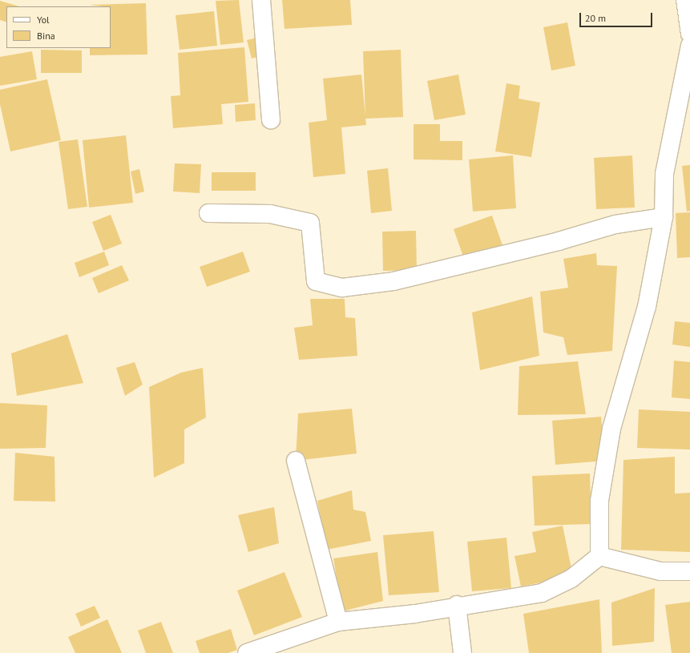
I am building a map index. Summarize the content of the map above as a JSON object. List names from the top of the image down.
{
  "legend": ["Yol", "Bina"],
  "scale_bar": "20 m"
}
